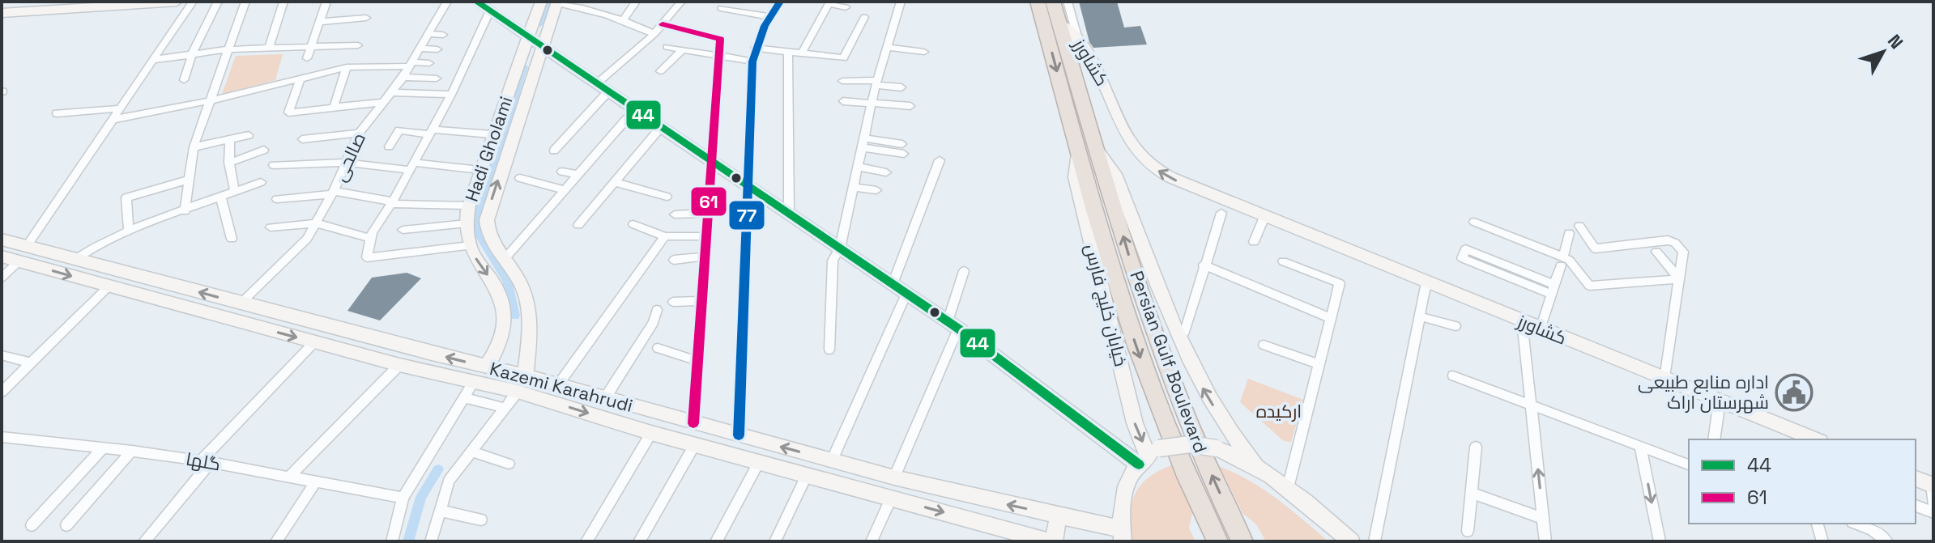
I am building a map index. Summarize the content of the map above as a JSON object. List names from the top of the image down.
{
  "streets": {
    "highway": ["Persian Gulf Boulevard"],
    "main road": [
      "کشاورز",
      "Hadi Gholami",
      "خیابان خلیج فارس",
      "Kazemi Karahrudi"
    ],
    "street": ["صالحی", "گلها"]
  },
  "crossings": [
    ["کشاورز", "Persian Gulf Boulevard"],
    ["Hadi Gholami", "Kazemi Karahrudi"],
    ["صالحی", "Kazemi Karahrudi"],
    ["خیابان خلیج فارس", "Persian Gulf Boulevard"]
  ],
  "parks": ["ارکیده"],
  "places": {
    "public building": ["اداره منابع طبیعی شهرستان اراک"]
  },
  "lines": ["transit line 44", "transit line 77", "transit line 61"],
  "legend": ["44", "61"],
  "north": "top right"
}
